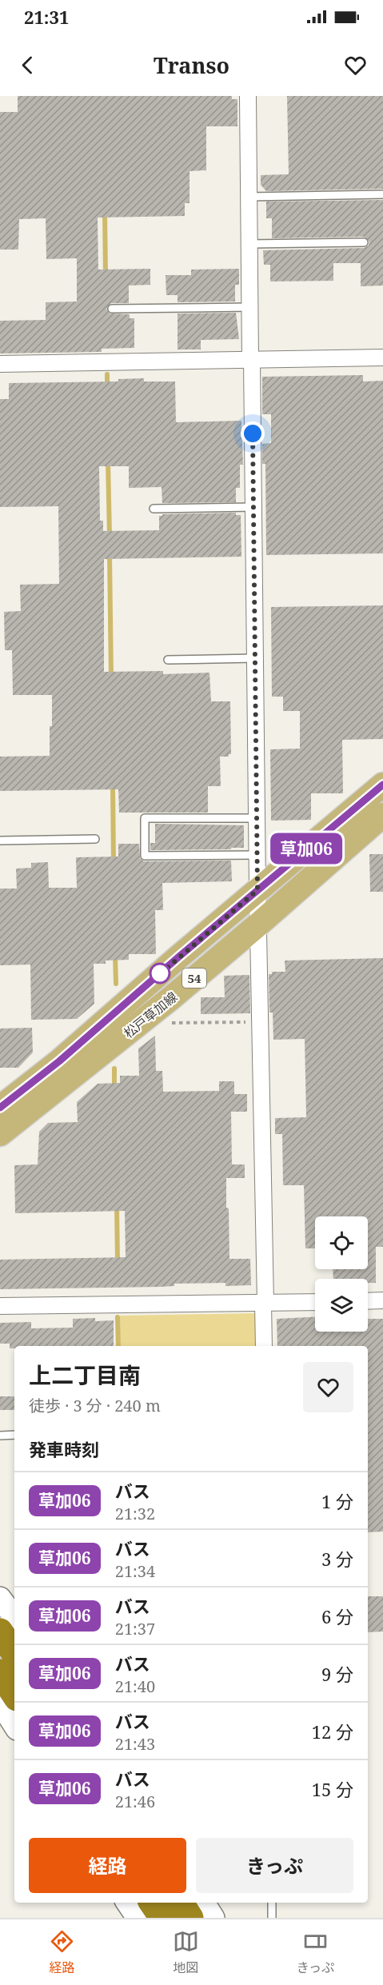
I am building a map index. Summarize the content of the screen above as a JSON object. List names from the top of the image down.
{
  "streets": {
    "main road": ["54", "松戸草加線"]
  },
  "lines": ["bus line 草加06"],
  "page": {
    "status": "21:31",
    "header": "Transo",
    "on_map": "草加06",
    "heading": [
      ["上二丁目南", "徒歩 · 3 分 · 240 m"],
      "発車時刻"
    ],
    "list": [
      {
        "mark": "草加06",
        "name": "バス",
        "note": "21:32",
        "value": "1 分"
      },
      {
        "mark": "草加06",
        "name": "バス",
        "note": "21:34",
        "value": "3 分"
      },
      {
        "mark": "草加06",
        "name": "バス",
        "note": "21:37",
        "value": "6 分"
      },
      {
        "mark": "草加06",
        "name": "バス",
        "note": "21:40",
        "value": "9 分"
      },
      {
        "mark": "草加06",
        "name": "バス",
        "note": "21:43",
        "value": "12 分"
      },
      {
        "mark": "草加06",
        "name": "バス",
        "note": "21:46",
        "value": "15 分"
      }
    ],
    "buttons": ["経路", "きっぷ"],
    "tabs": ["経路", "地図", "きっぷ"]
  }
}
